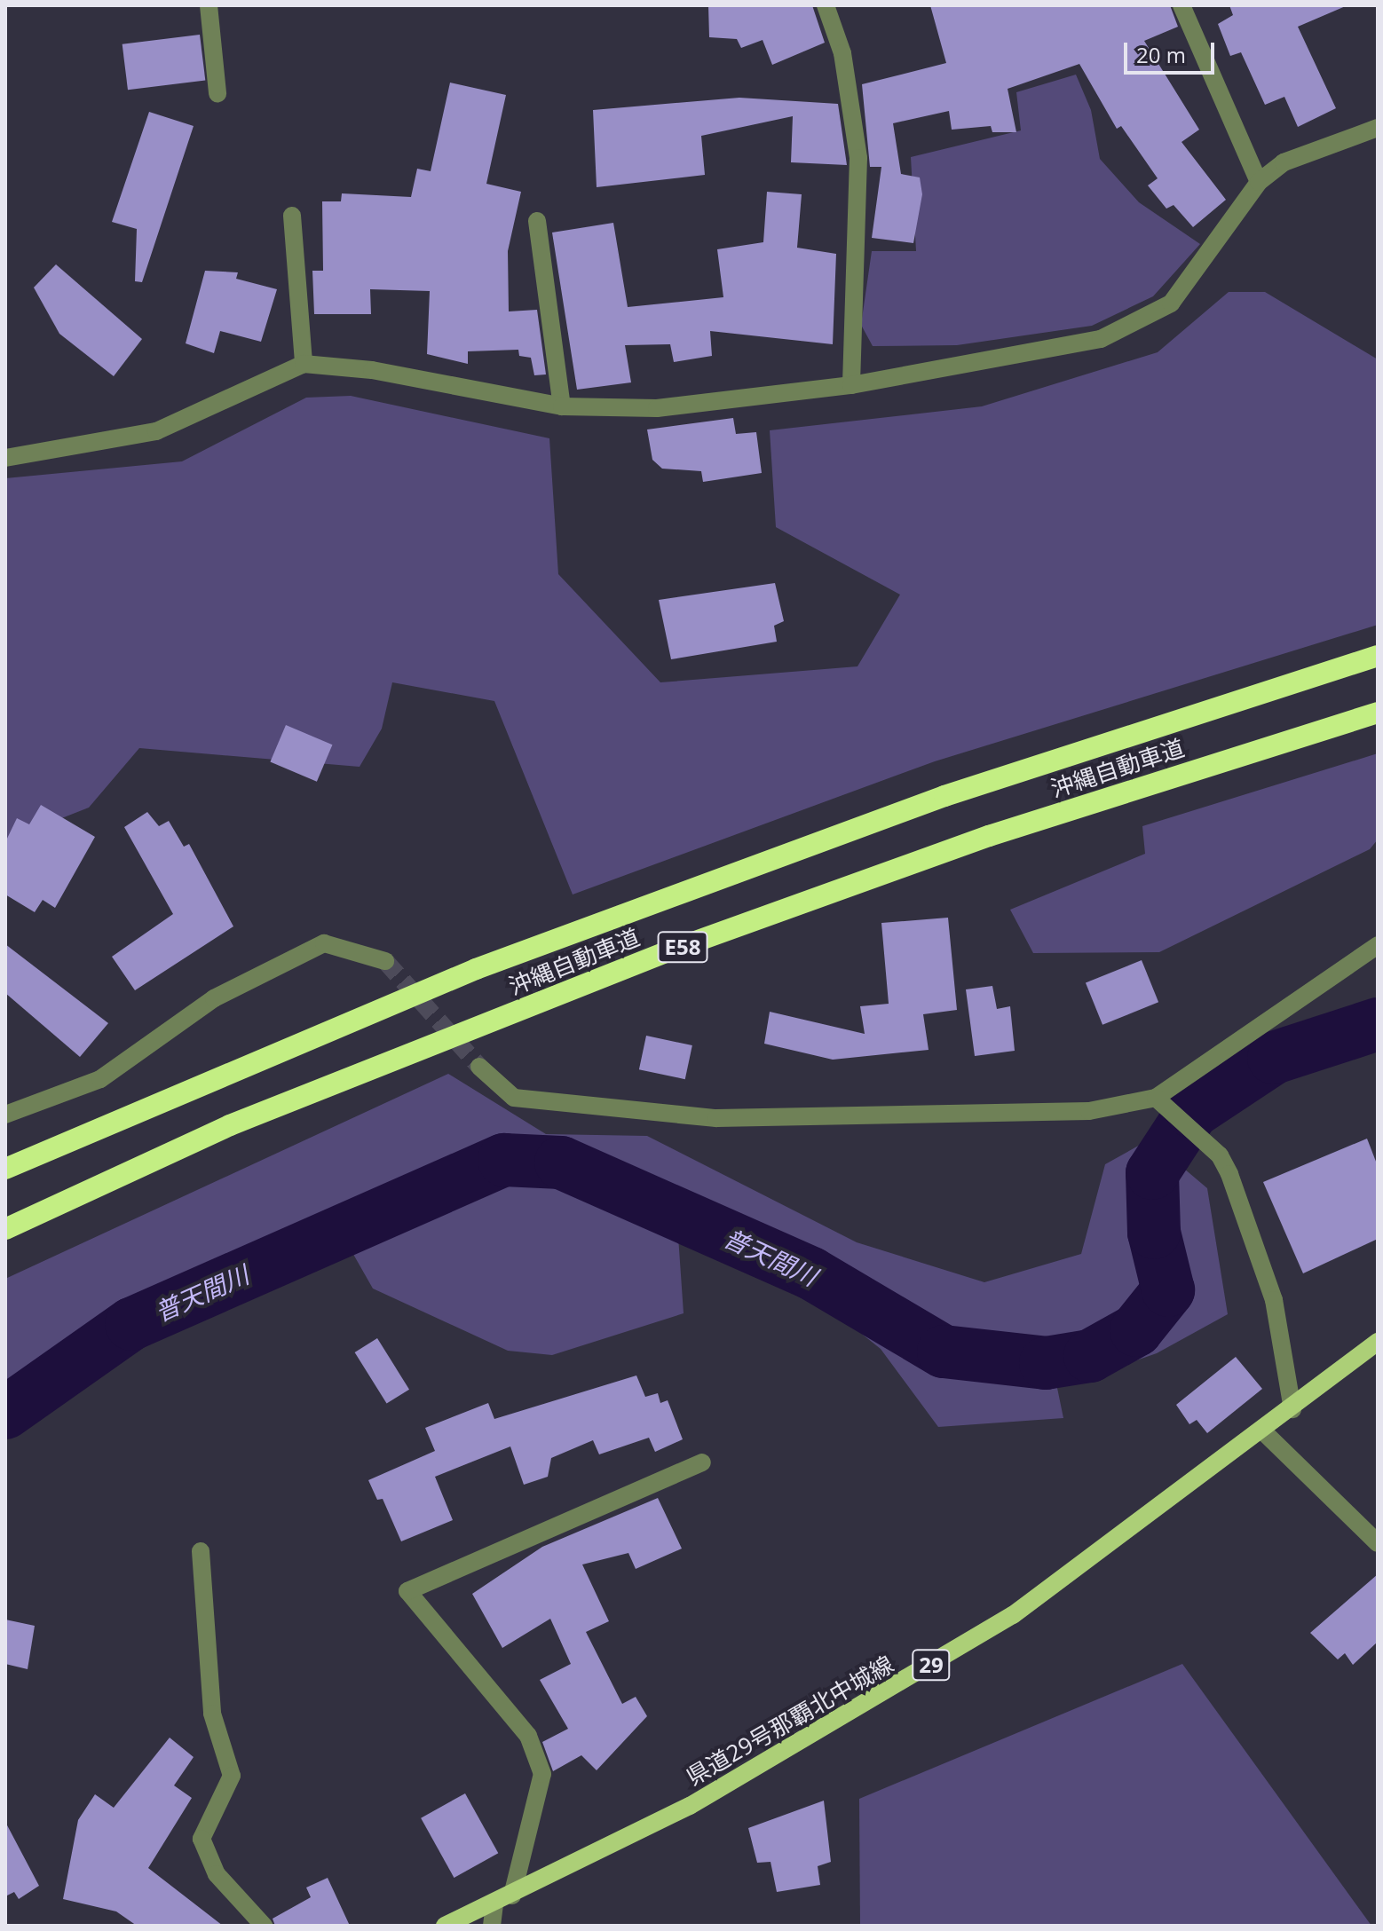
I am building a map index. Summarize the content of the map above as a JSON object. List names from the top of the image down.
{
  "streets": {
    "highway": ["沖縄自動車道", "E58"],
    "main road": ["29", "県道29号那覇北中城線"]
  },
  "water": ["普天間川"],
  "scale_bar": "20 m"
}
